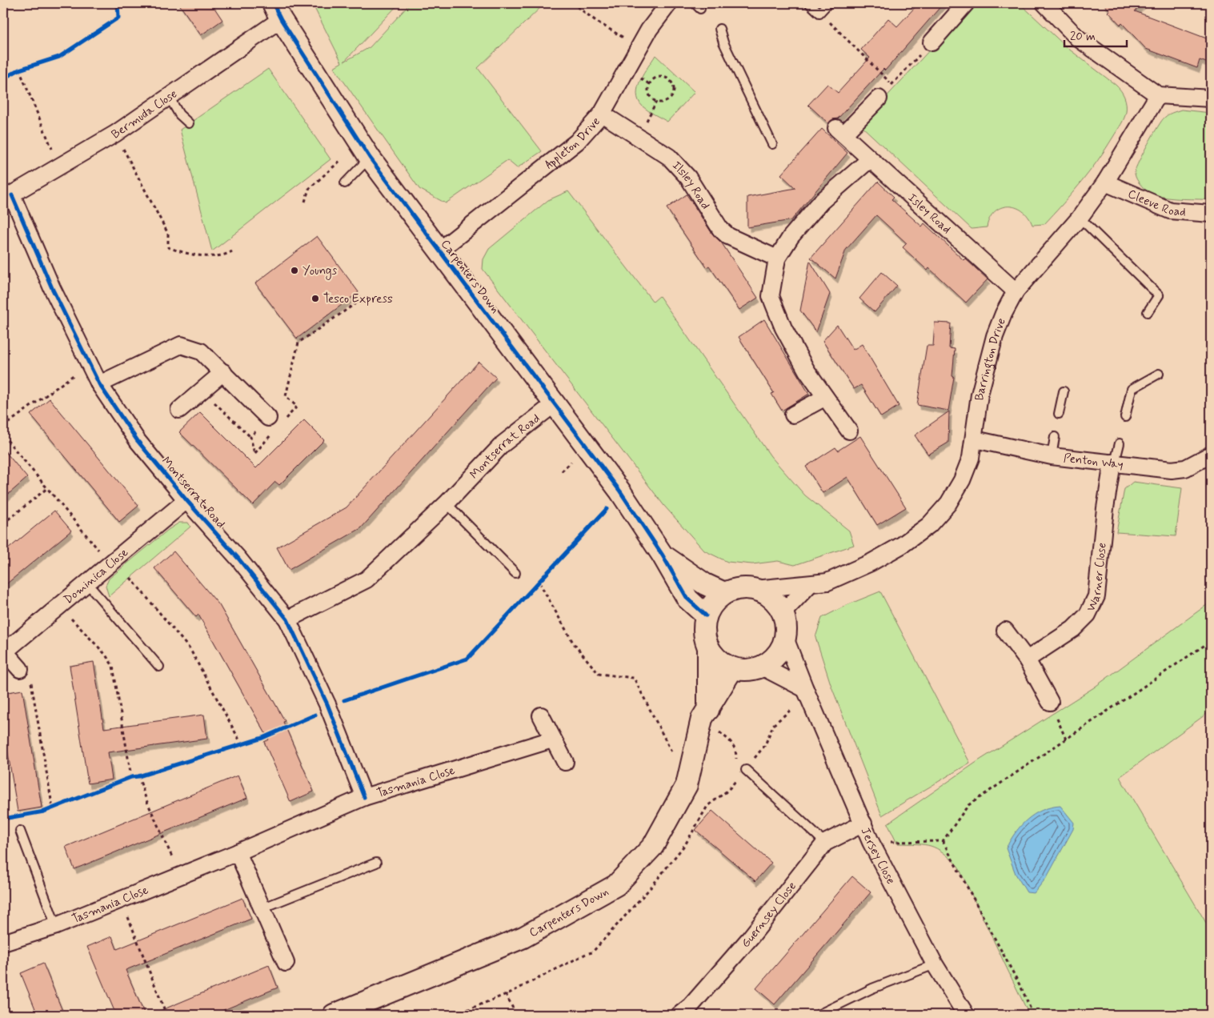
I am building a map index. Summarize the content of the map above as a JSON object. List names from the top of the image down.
{
  "streets": {
    "street": [
      "Bermuda Close",
      "Appleton Drive",
      "Ilsley Road",
      "Cleeve Road",
      "Isley Road",
      "Carpenters Down",
      "Barrington Drive",
      "Montserrat Road",
      "Penton Way",
      "Dominica Close",
      "Warner Close",
      "Tasmania Close",
      "Jersey Close",
      "Guernsey Close"
    ]
  },
  "crossings": [
    ["Bermuda Close", "Carpenters Down"],
    ["Bermuda Close", "Montserrat Road"],
    ["Appleton Drive", "Ilsley Road"],
    ["Appleton Drive", "Carpenters Down"],
    ["Cleeve Road", "Barrington Drive"],
    ["Isley Road", "Barrington Drive"],
    ["Carpenters Down", "Barrington Drive"],
    ["Carpenters Down", "Montserrat Road"],
    ["Carpenters Down", "Jersey Close"],
    ["Barrington Drive", "Penton Way"],
    ["Barrington Drive", "Jersey Close"],
    ["Montserrat Road", "Dominica Close"],
    ["Montserrat Road", "Tasmania Close"],
    ["Penton Way", "Warner Close"],
    ["Jersey Close", "Guernsey Close"]
  ],
  "places": ["Youngs", "Tesco Express"],
  "scale_bar": "20 m"
}
